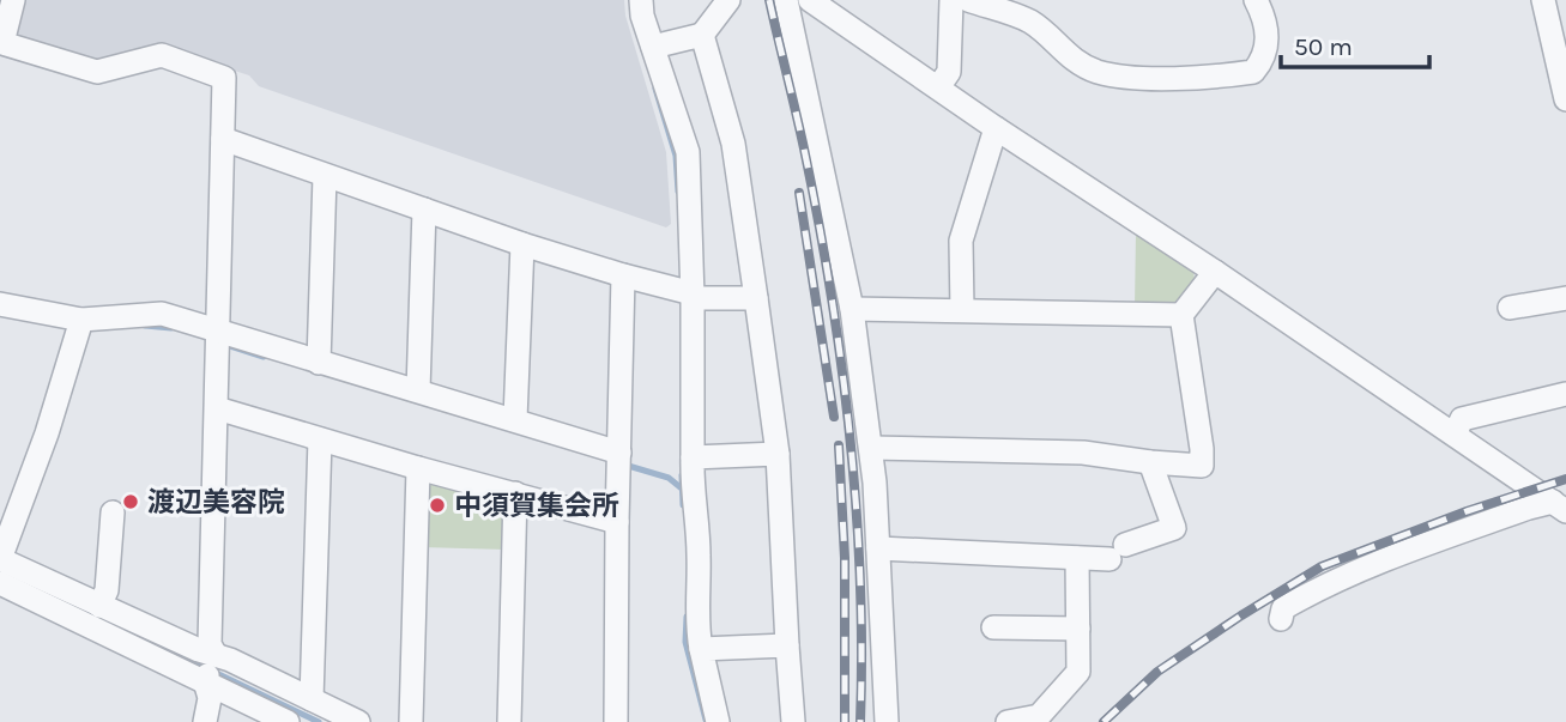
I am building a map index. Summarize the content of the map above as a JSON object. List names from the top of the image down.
{
  "places": ["渡辺美容院", "中須賀集会所"],
  "scale_bar": "50 m"
}
